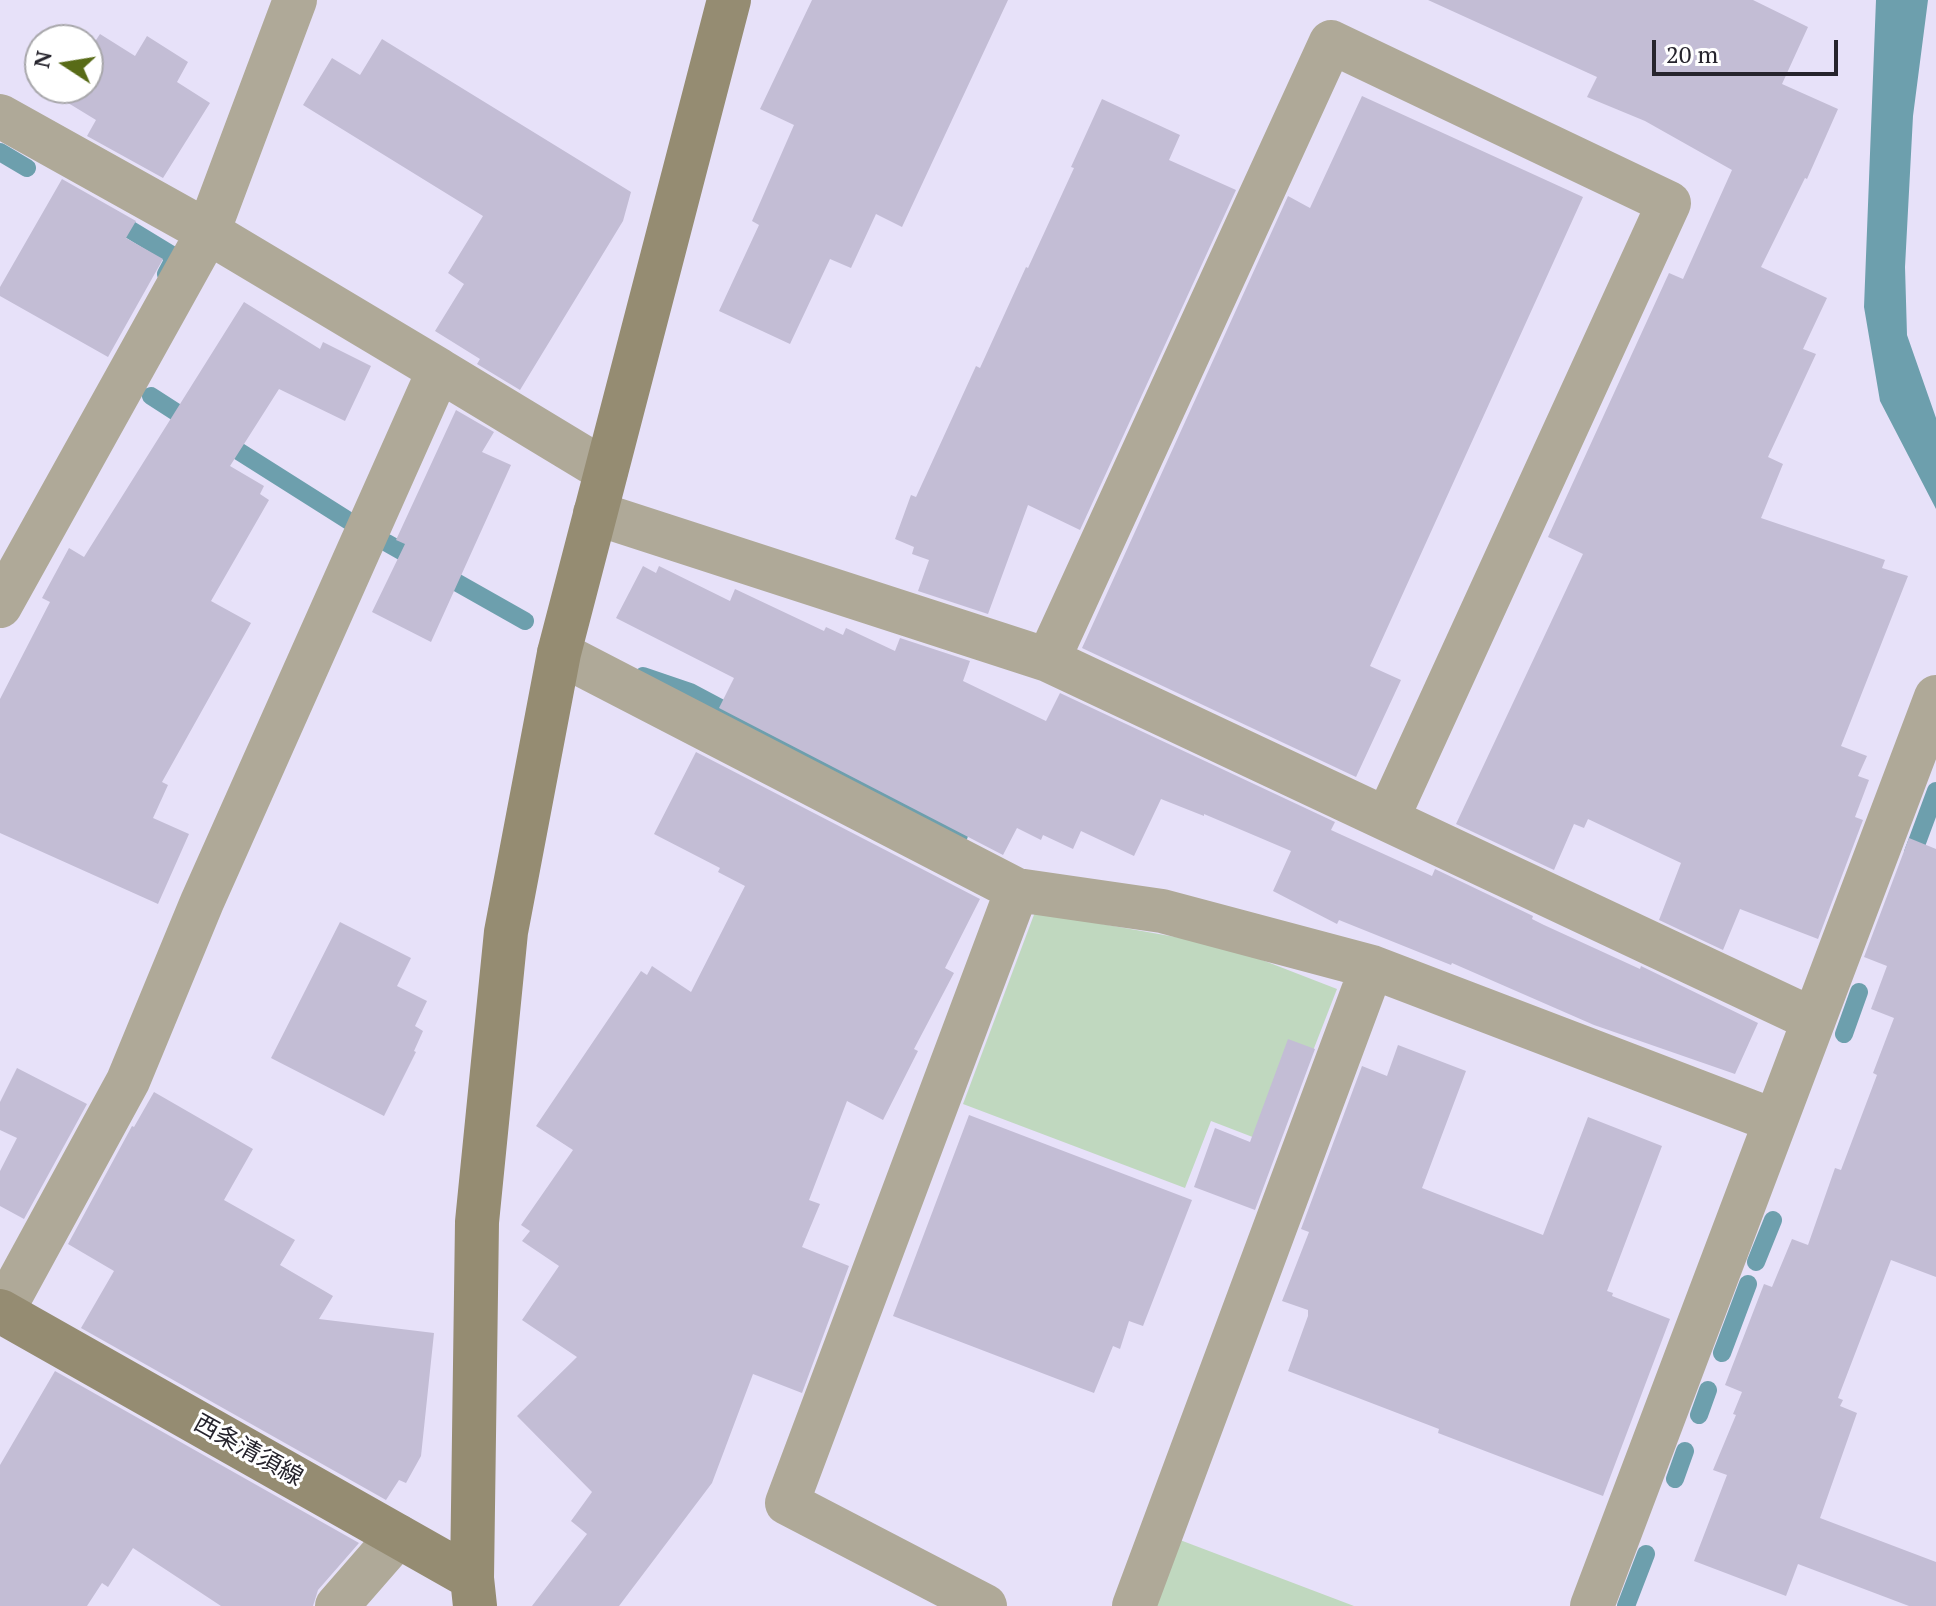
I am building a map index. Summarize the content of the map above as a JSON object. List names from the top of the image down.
{
  "streets": {
    "street": ["西条清須線"]
  },
  "scale_bar": "20 m",
  "north": "left"
}
